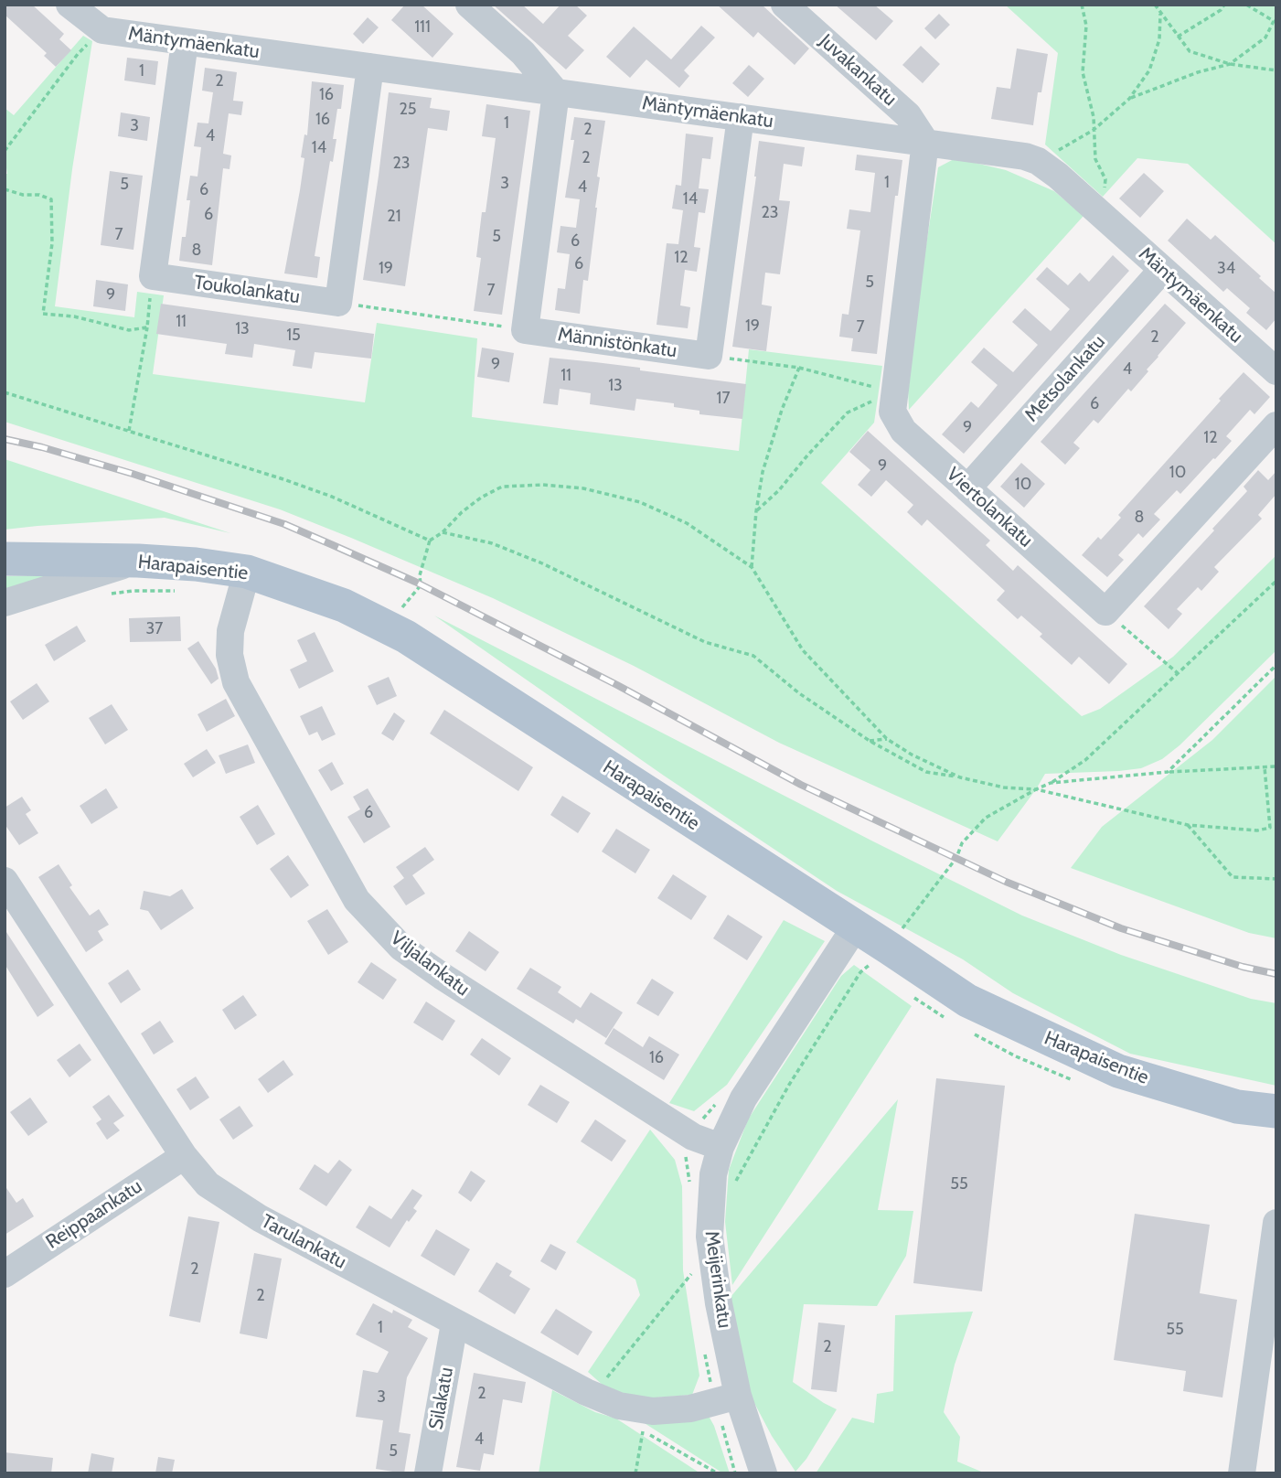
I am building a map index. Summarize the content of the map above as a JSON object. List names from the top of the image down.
{
  "streets": {
    "main road": ["Harapaisentie"],
    "street": [
      "Mäntymäenkatu",
      "Juvakankatu",
      "Toukolankatu",
      "Männistönkatu",
      "Metsolankatu",
      "Viertolankatu",
      "Viljalankatu",
      "Reippaankatu",
      "Tarulankatu",
      "Meijerinkatu",
      "Silakatu"
    ]
  },
  "crossings": [
    ["Mäntymäenkatu", "Juvakankatu"],
    ["Mäntymäenkatu", "Metsolankatu"],
    ["Mäntymäenkatu", "Viertolankatu"],
    ["Juvakankatu", "Viertolankatu"],
    ["Metsolankatu", "Viertolankatu"],
    ["Harapaisentie", "Viljalankatu"],
    ["Harapaisentie", "Meijerinkatu"],
    ["Viljalankatu", "Meijerinkatu"],
    ["Reippaankatu", "Tarulankatu"],
    ["Tarulankatu", "Meijerinkatu"],
    ["Tarulankatu", "Silakatu"]
  ],
  "house_numbers": [
    "111",
    "1",
    "2",
    "16",
    "25",
    "16",
    "1",
    "3",
    "2",
    "4",
    "14",
    "2",
    "23",
    "1",
    "3",
    "5",
    "4",
    "6",
    "14",
    "23",
    "6",
    "21",
    "7",
    "5",
    "6",
    "8",
    "12",
    "6",
    "19",
    "34",
    "5",
    "7",
    "9",
    "11",
    "19",
    "7",
    "13",
    "15",
    "2",
    "9",
    "4",
    "11",
    "13",
    "17",
    "6",
    "9",
    "12",
    "9",
    "10",
    "10",
    "8",
    "37",
    "6",
    "16",
    "55",
    "2",
    "2",
    "1",
    "55",
    "2",
    "2",
    "3",
    "4",
    "5"
  ]
}
